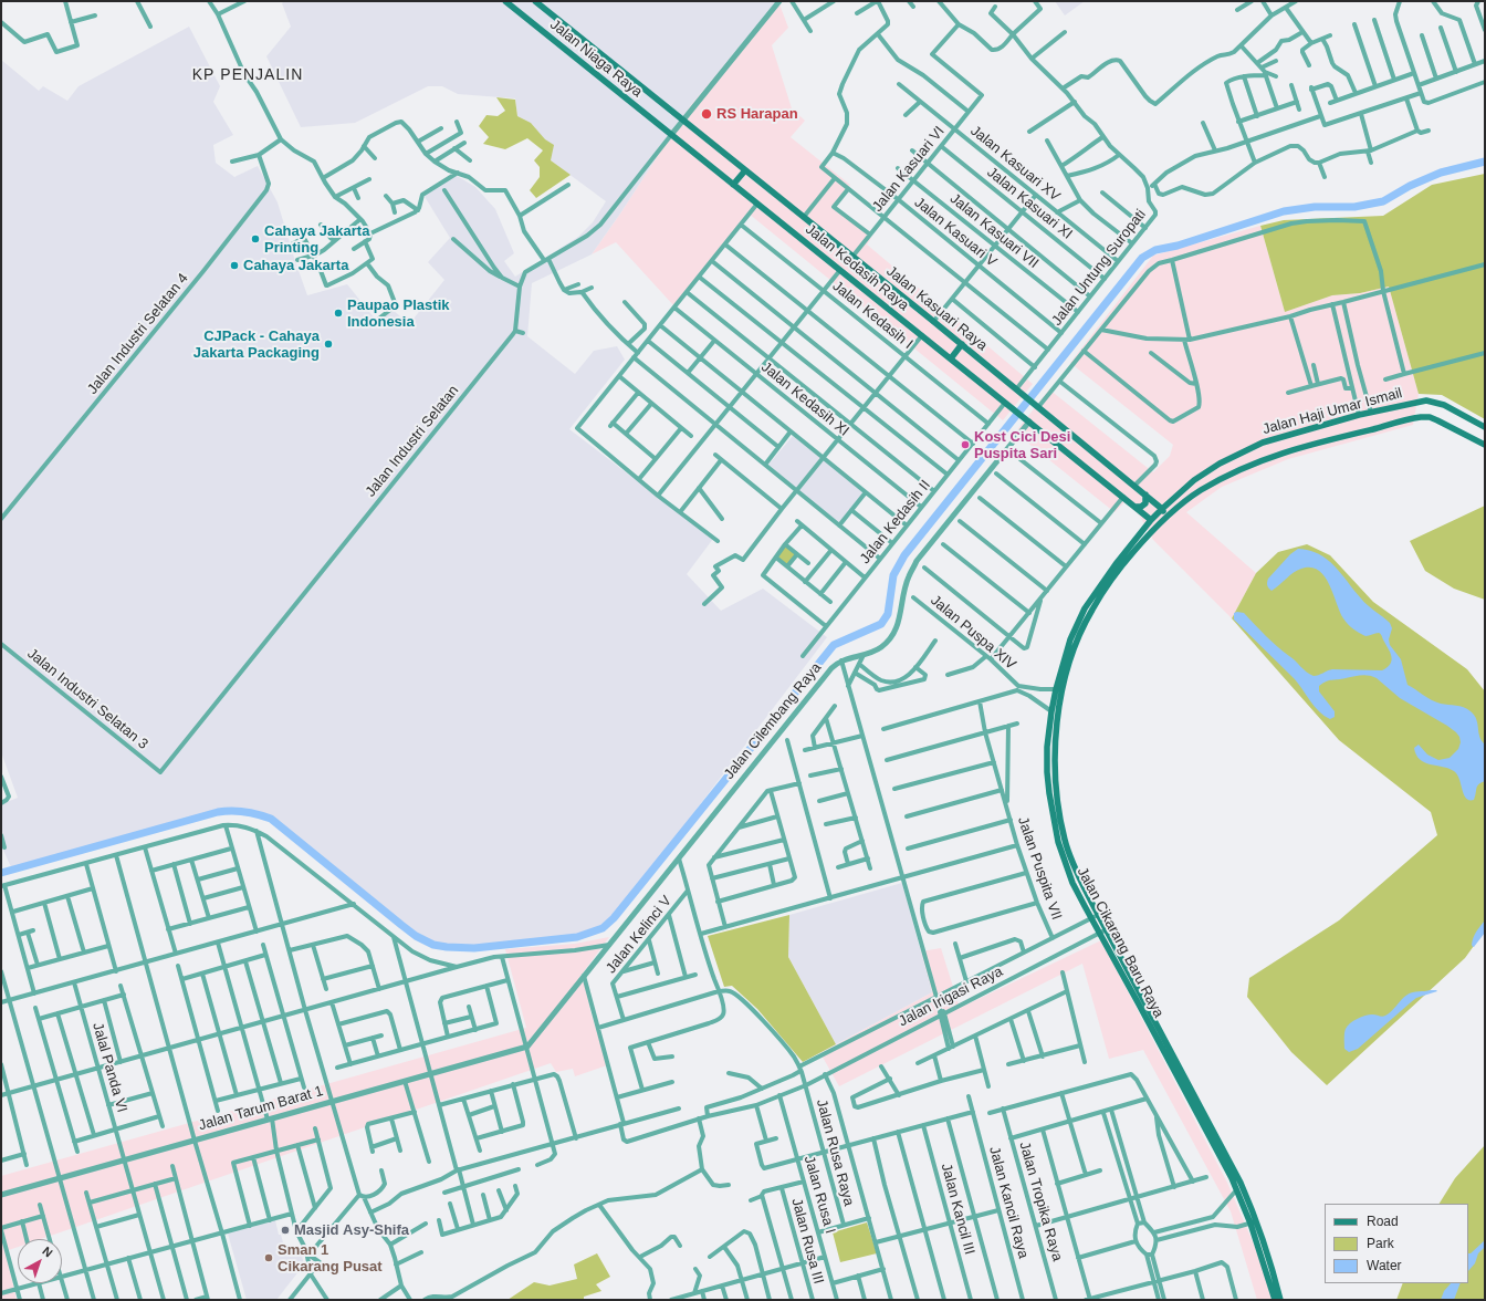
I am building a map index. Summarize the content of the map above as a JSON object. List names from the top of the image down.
{
  "streets": {
    "main road": [
      "Jalan Niaga Raya",
      "Jalan Kedasih Raya",
      "Jalan Kasuari Raya",
      "Jalan Haji Umar Ismail",
      "Jalan Cikarang Baru Raya"
    ],
    "street": [
      "Jalan Kasuari XV",
      "Jalan Kasuari VI",
      "Jalan Kasuari XI",
      "Jalan Kasuari VII",
      "Jalan Kasuari V",
      "Jalan Untung Suropati",
      "Jalan Kedasih I",
      "Jalan Industri Selatan 4",
      "Jalan Kedasih XI",
      "Jalan Industri Selatan",
      "Jalan Kedasih II",
      "Jalan Puspa XIV",
      "Jalan Industri Selatan 3",
      "Jalan Cilembang Raya",
      "Jalan Puspita VII",
      "Jalan Kelinci V",
      "Jalan Irigasi Raya",
      "Jalal Panda VI",
      "Jalan Tarum Barat 1",
      "Jalan Rusa Raya",
      "Jalan Rusa I",
      "Jalan Tropika Raya",
      "Jalan Kancil Raya",
      "Jalan Kancil III",
      "Jalan Rusa III"
    ]
  },
  "crossings": [
    ["Jalan Niaga Raya", "Jalan Kedasih Raya"],
    ["Jalan Niaga Raya", "Jalan Kasuari Raya"],
    ["Jalan Kasuari XV", "Jalan Kasuari VI"],
    ["Jalan Kasuari XV", "Jalan Untung Suropati"],
    ["Jalan Kasuari VI", "Jalan Kasuari XI"],
    ["Jalan Kasuari VI", "Jalan Kasuari VII"],
    ["Jalan Kasuari VI", "Jalan Kasuari V"],
    ["Jalan Kasuari VI", "Jalan Kasuari Raya"],
    ["Jalan Kasuari XI", "Jalan Untung Suropati"],
    ["Jalan Kasuari VII", "Jalan Untung Suropati"],
    ["Jalan Kasuari V", "Jalan Untung Suropati"],
    ["Jalan Kedasih Raya", "Jalan Haji Umar Ismail"],
    ["Jalan Kedasih Raya", "Jalan Kedasih II"],
    ["Jalan Kedasih Raya", "Jalan Cilembang Raya"],
    ["Jalan Kedasih Raya", "Jalan Cikarang Baru Raya"],
    ["Jalan Untung Suropati", "Jalan Kasuari Raya"],
    ["Jalan Kasuari Raya", "Jalan Haji Umar Ismail"],
    ["Jalan Kedasih I", "Jalan Kedasih II"],
    ["Jalan Kedasih XI", "Jalan Kedasih II"],
    ["Jalan Haji Umar Ismail", "Jalan Cikarang Baru Raya"],
    ["Jalan Industri Selatan", "Jalan Industri Selatan 3"],
    ["Jalan Puspa XIV", "Jalan Cikarang Baru Raya"],
    ["Jalan Cilembang Raya", "Jalan Tarum Barat 1"],
    ["Jalan Puspita VII", "Jalan Irigasi Raya"],
    ["Jalan Cikarang Baru Raya", "Jalan Irigasi Raya"],
    ["Jalan Irigasi Raya", "Jalan Rusa Raya"],
    ["Jalan Irigasi Raya", "Jalan Rusa I"],
    ["Jalal Panda VI", "Jalan Tarum Barat 1"]
  ],
  "districts": ["KP PENJALIN"],
  "places": [
    "RS Harapan",
    "Cahaya Jakarta Printing",
    "Cahaya Jakarta",
    "Paupao Plastik Indonesia",
    "CJPack - Cahaya Jakarta Packaging",
    "Kost Cici Desi Puspita Sari",
    "Masjid Asy-Shifa",
    "Sman 1 Cikarang Pusat"
  ],
  "legend": ["Road", "Park", "Water"],
  "north": "top right"
}
